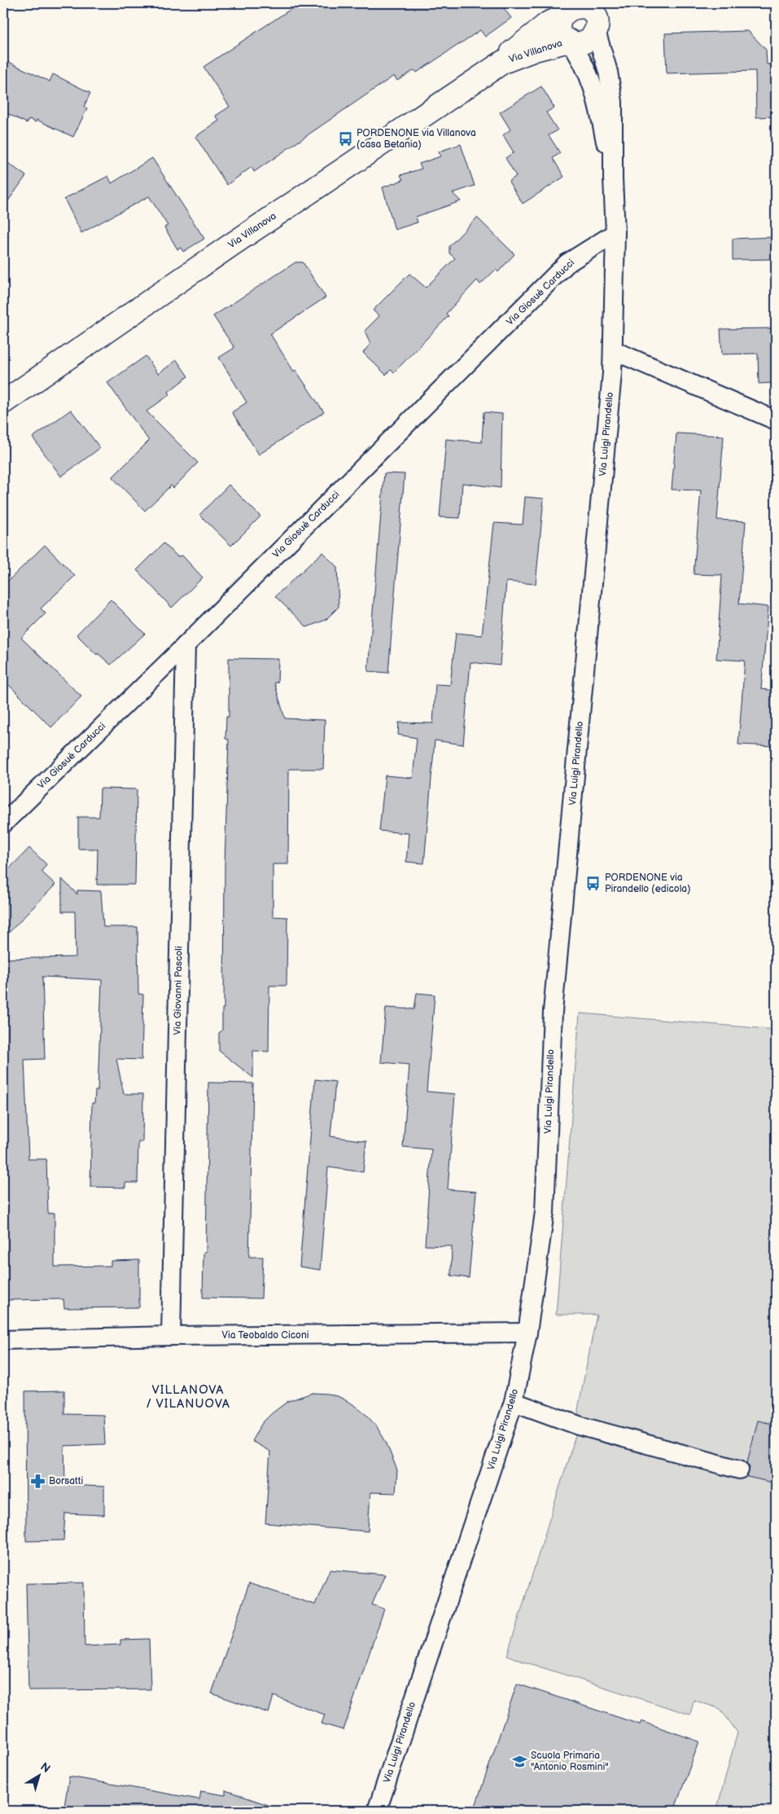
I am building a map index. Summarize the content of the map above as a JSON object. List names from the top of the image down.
{
  "streets": {
    "street": [
      "Via Villanova",
      "Via Giosuè Carducci",
      "Via Luigi Pirandello",
      "Via Giovanni Pascoli",
      "Via Teobaldo Ciconi"
    ]
  },
  "crossings": [
    ["Via Villanova", "Via Luigi Pirandello"],
    ["Via Giosuè Carducci", "Via Luigi Pirandello"],
    ["Via Giosuè Carducci", "Via Giovanni Pascoli"],
    ["Via Luigi Pirandello", "Via Teobaldo Ciconi"],
    ["Via Giovanni Pascoli", "Via Teobaldo Ciconi"]
  ],
  "districts": ["VILLANOVA / VILANUOVA"],
  "places": {
    "bus stop": ["PORDENONE via Villanova (casa Betania)", "PORDENONE via Pirandello (edicola)"],
    "pharmacy": ["Borsatti"],
    "school or university": ["Scuola Primaria \"Antonio Rosmini\""]
  },
  "north": "top right"
}
